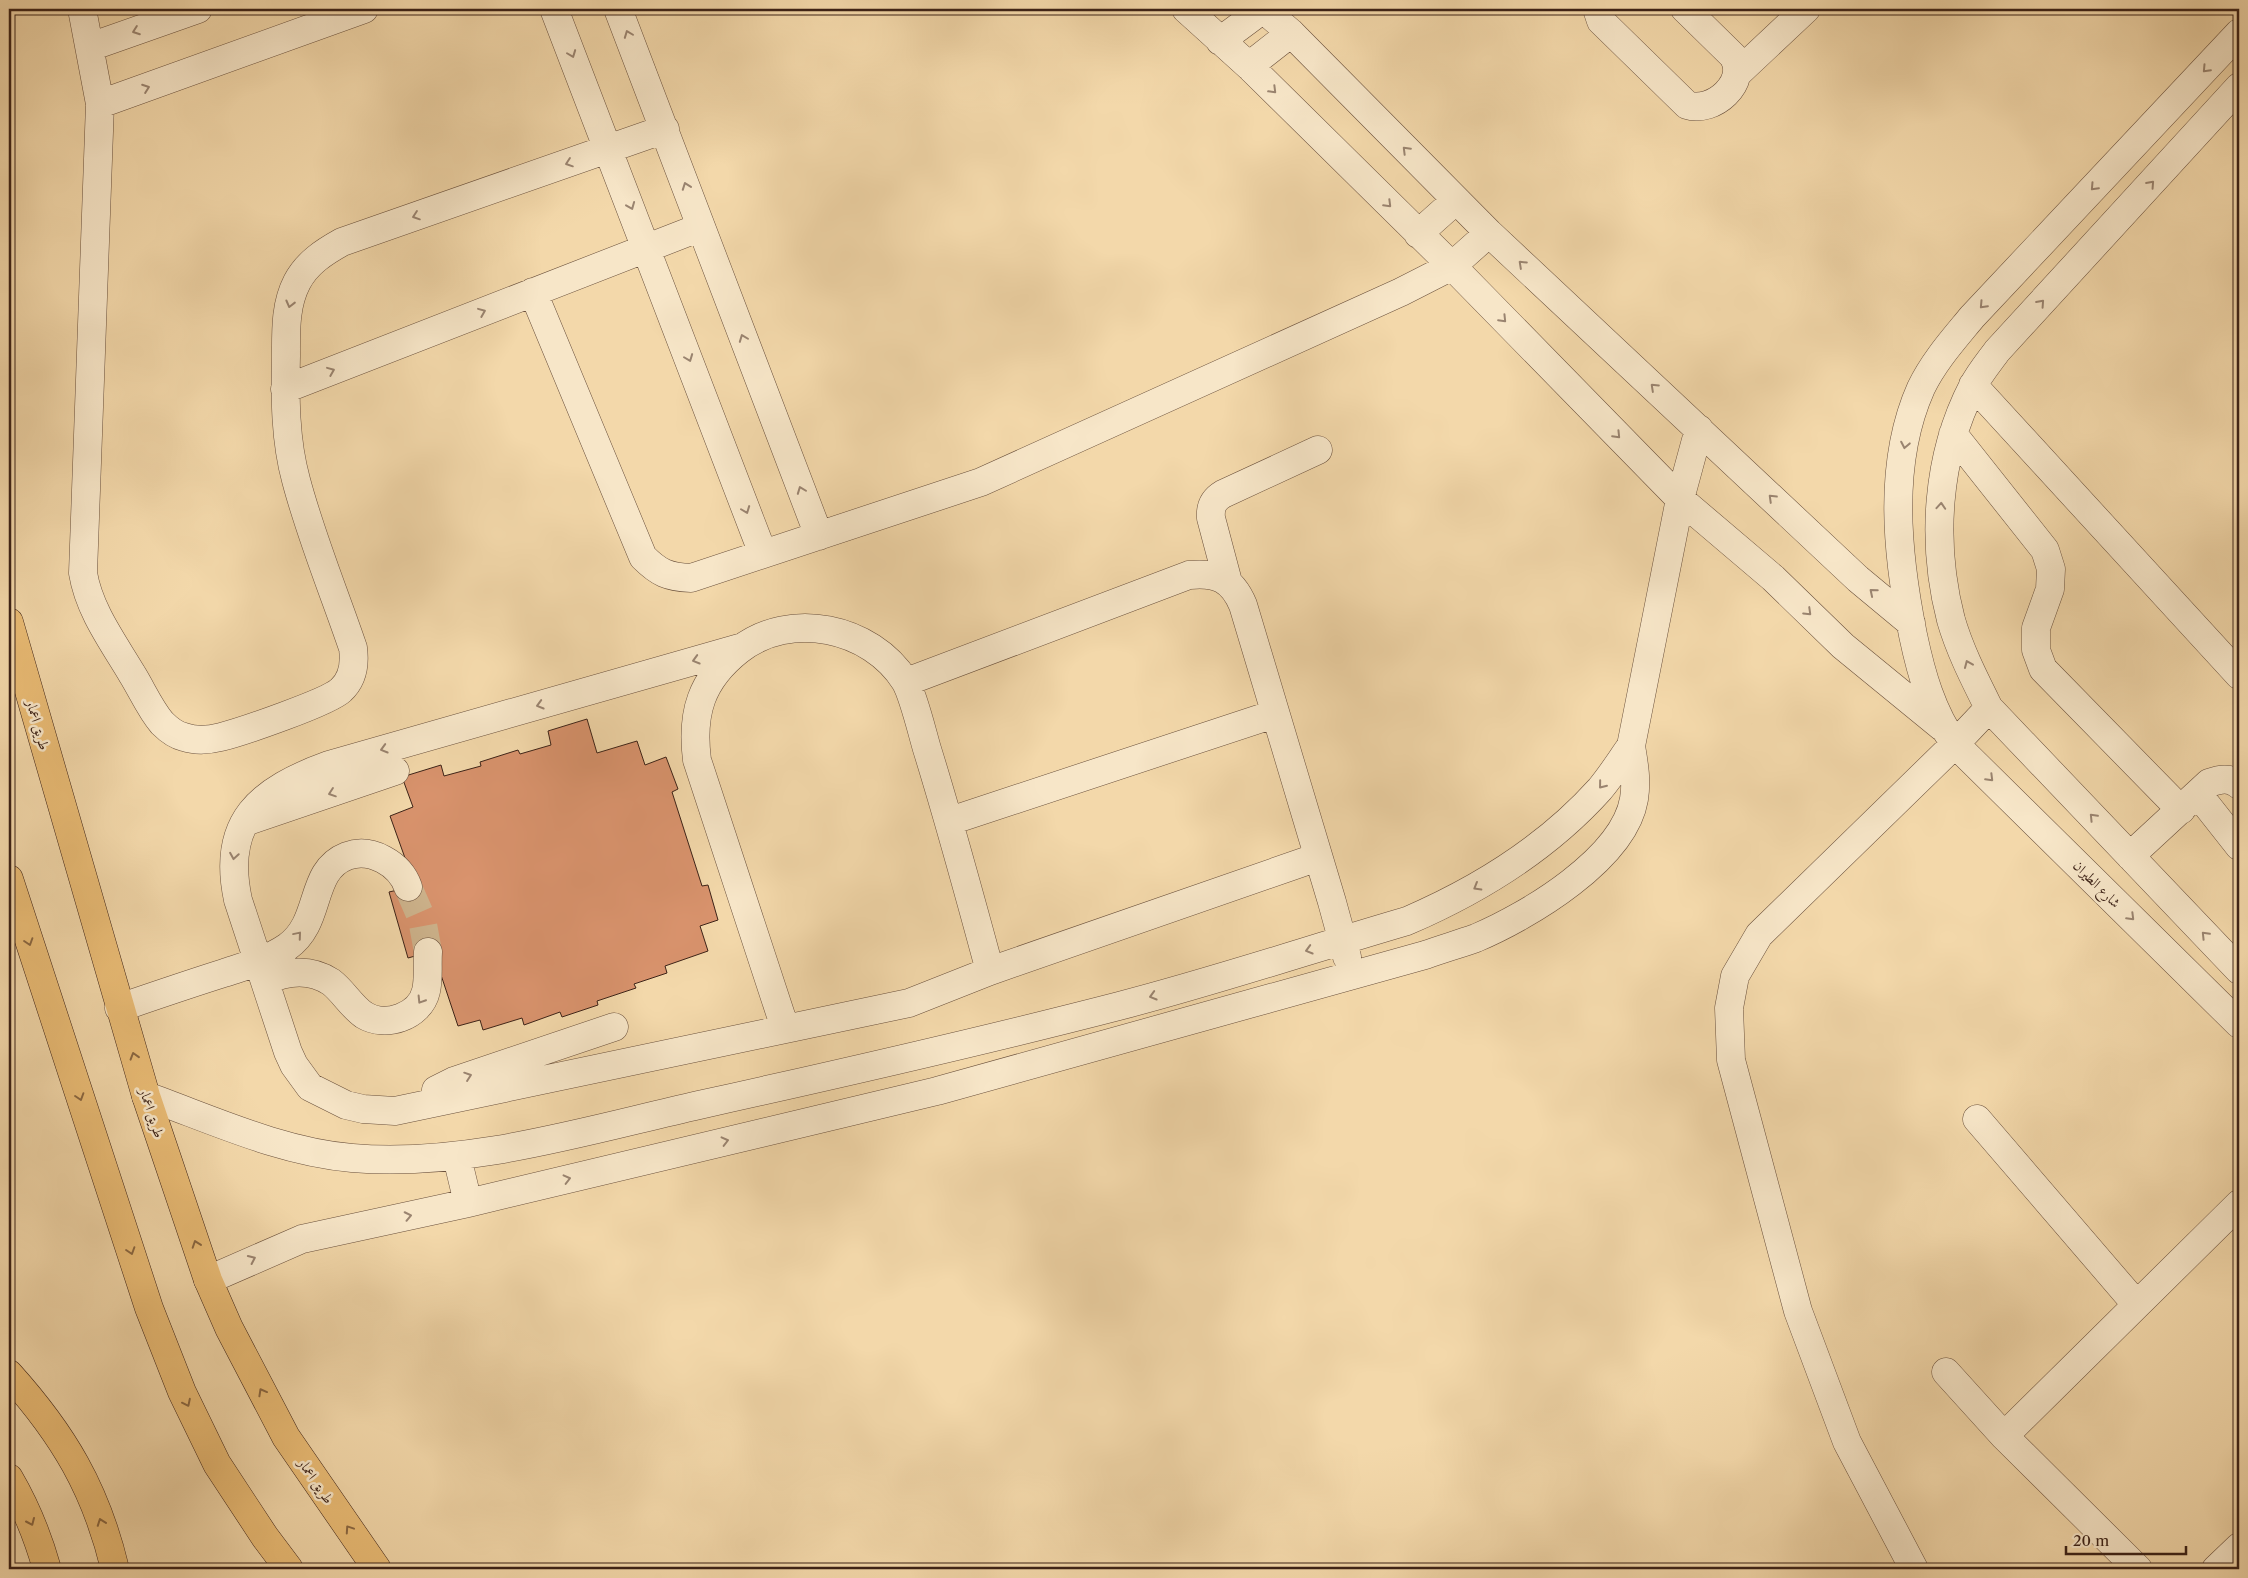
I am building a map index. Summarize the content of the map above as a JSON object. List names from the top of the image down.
{
  "streets": {
    "main road": ["طريق اعمار"],
    "street": ["شارع الطيران"]
  },
  "scale_bar": "20 m"
}
